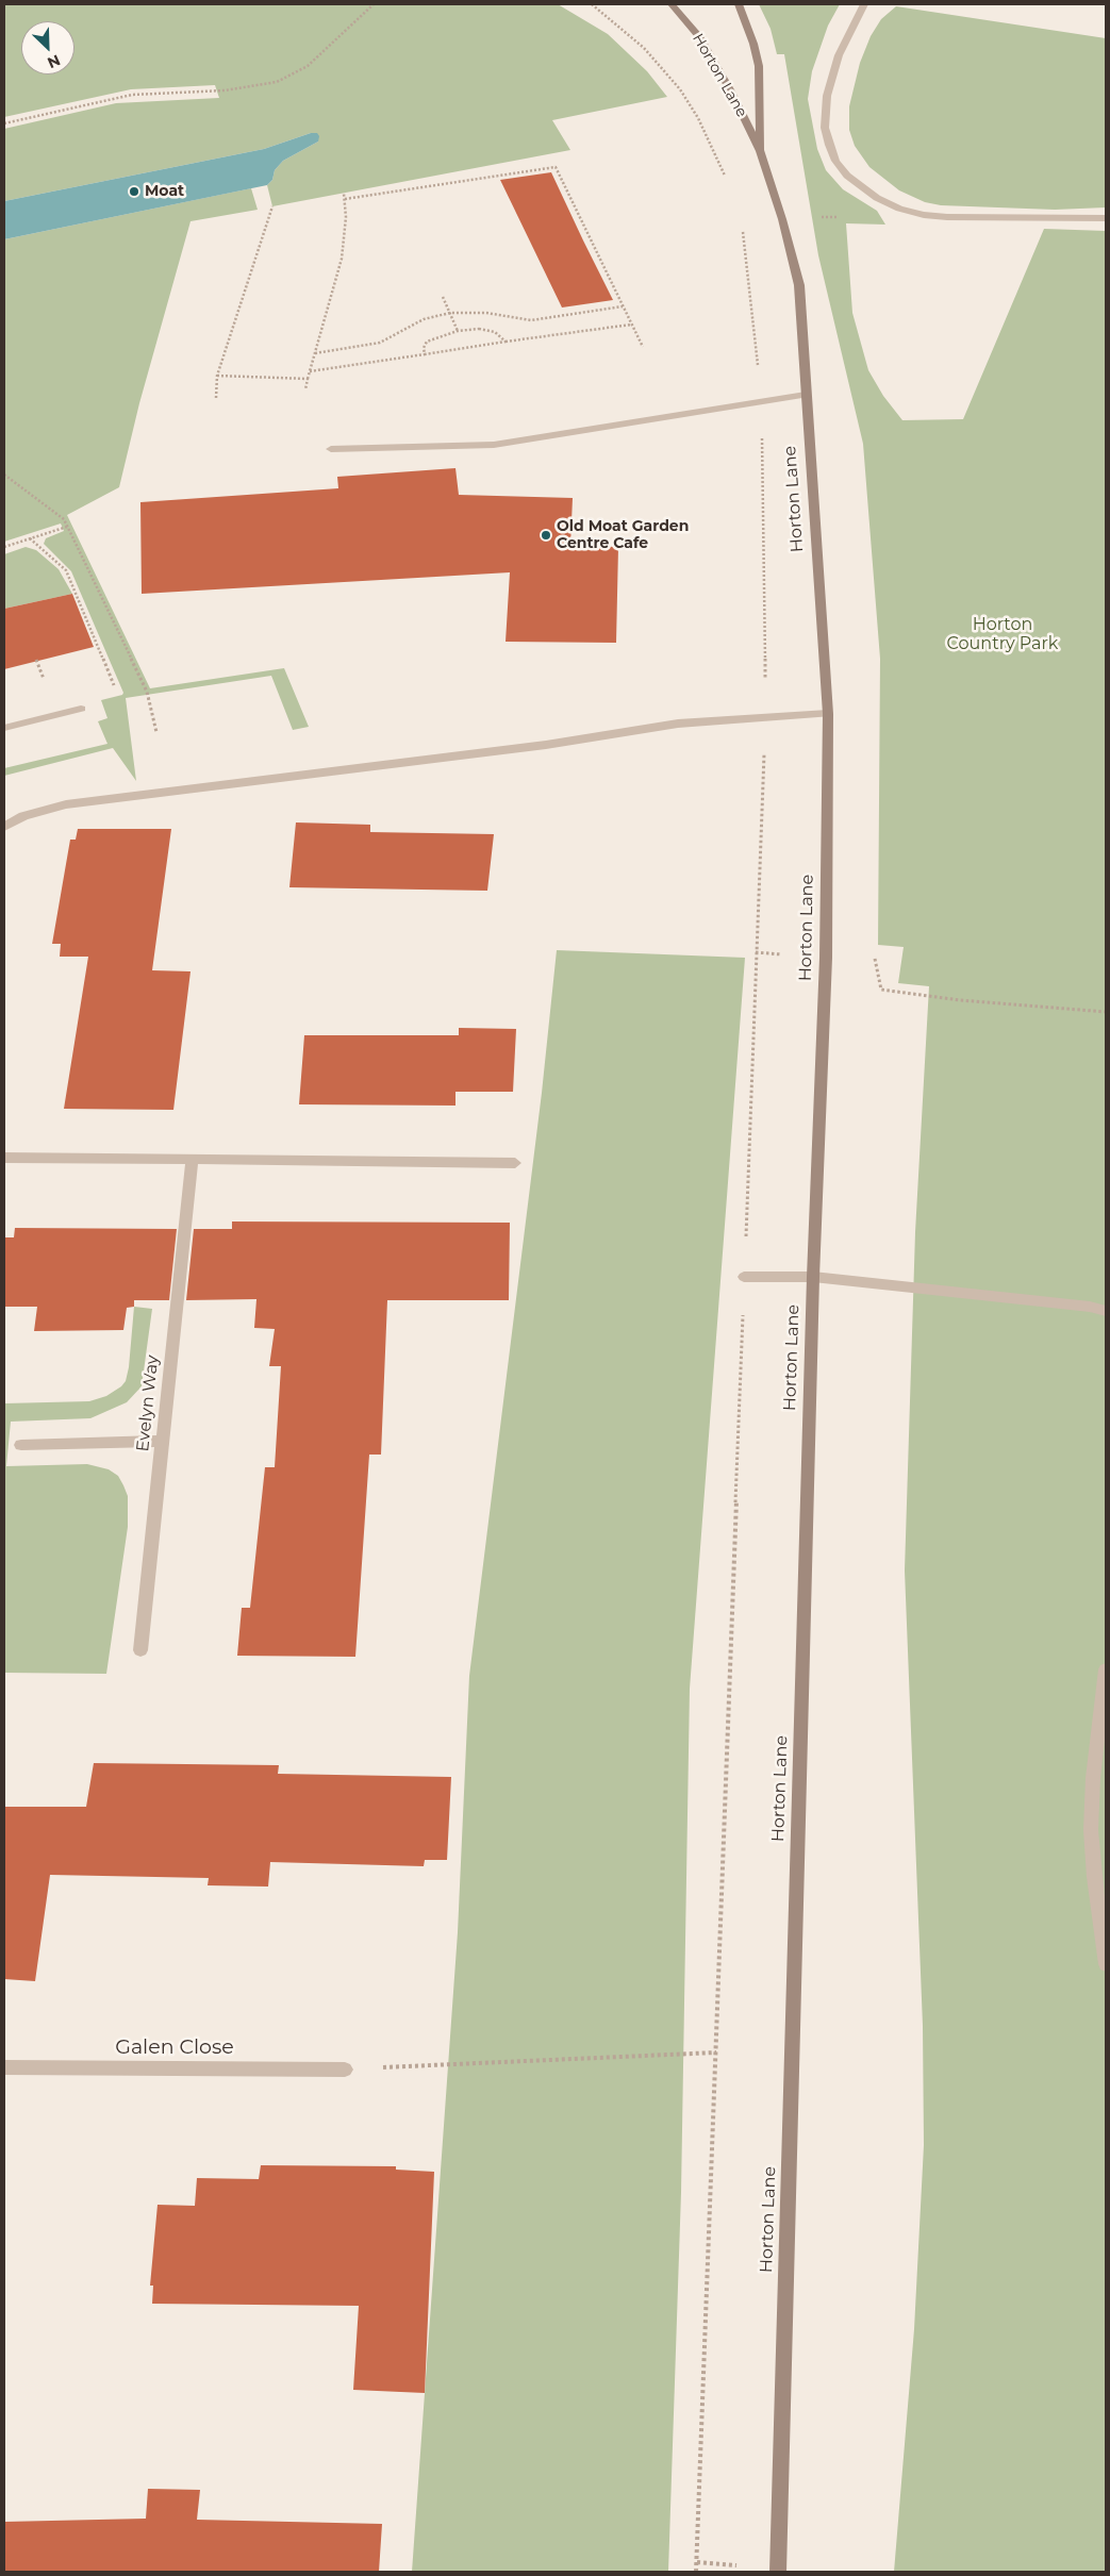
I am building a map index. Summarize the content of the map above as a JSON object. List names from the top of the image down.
{
  "streets": {
    "street": ["Horton Lane", "Evelyn Way", "Galen Close"]
  },
  "parks": ["Horton Country Park"],
  "places": ["Moat", "Old Moat Garden Centre Cafe"],
  "north": "bottom right"
}
